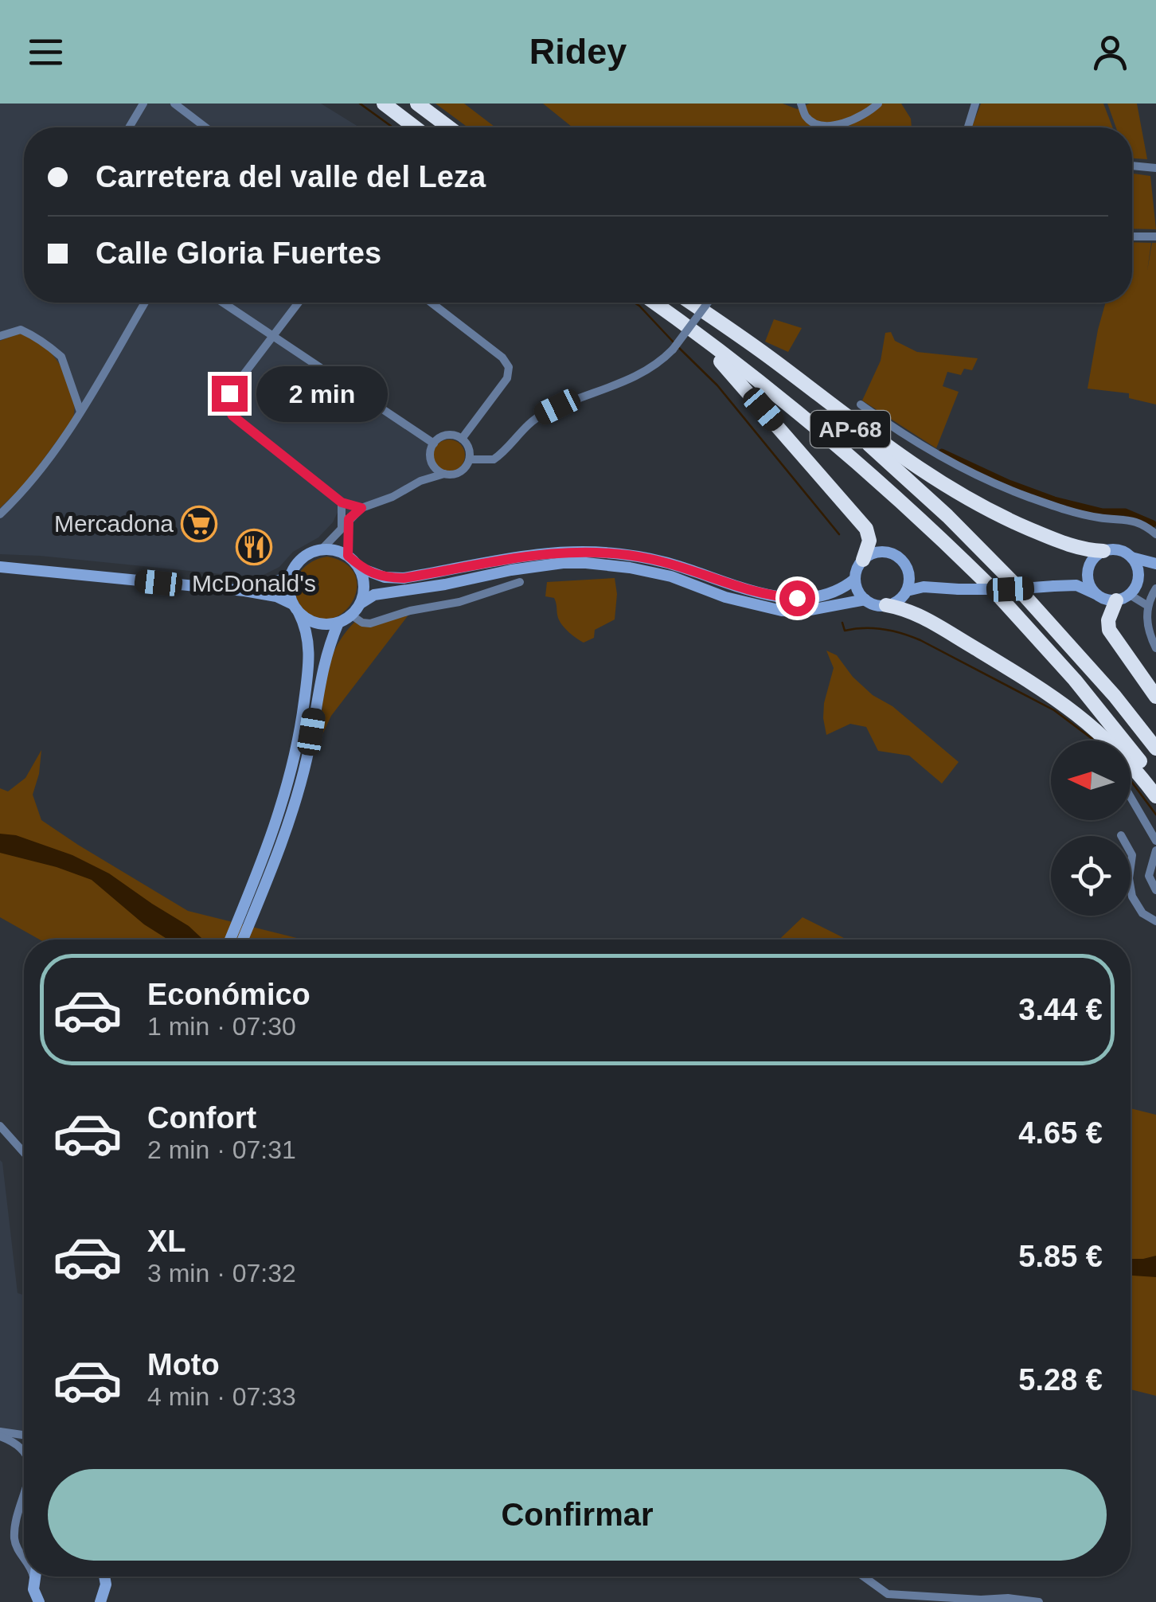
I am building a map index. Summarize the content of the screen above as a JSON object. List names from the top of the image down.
{
  "streets": {
    "highway": ["AP-68"]
  },
  "places": {
    "supermarket": ["Mercadona"],
    "restaurant": ["McDonald's"]
  },
  "north": "left",
  "page": {
    "header": "Ridey",
    "banner": ["Carretera del valle del Leza", "Calle Gloria Fuertes"],
    "bubble": "2 min",
    "list": [
      {
        "name": "Económico",
        "note": "1 min · 07:30",
        "value": "3.44 €"
      },
      {
        "name": "Confort",
        "note": "2 min · 07:31",
        "value": "4.65 €"
      },
      {
        "name": "XL",
        "note": "3 min · 07:32",
        "value": "5.85 €"
      },
      {
        "name": "Moto",
        "note": "4 min · 07:33",
        "value": "5.28 €"
      }
    ],
    "buttons": "Confirmar"
  }
}
